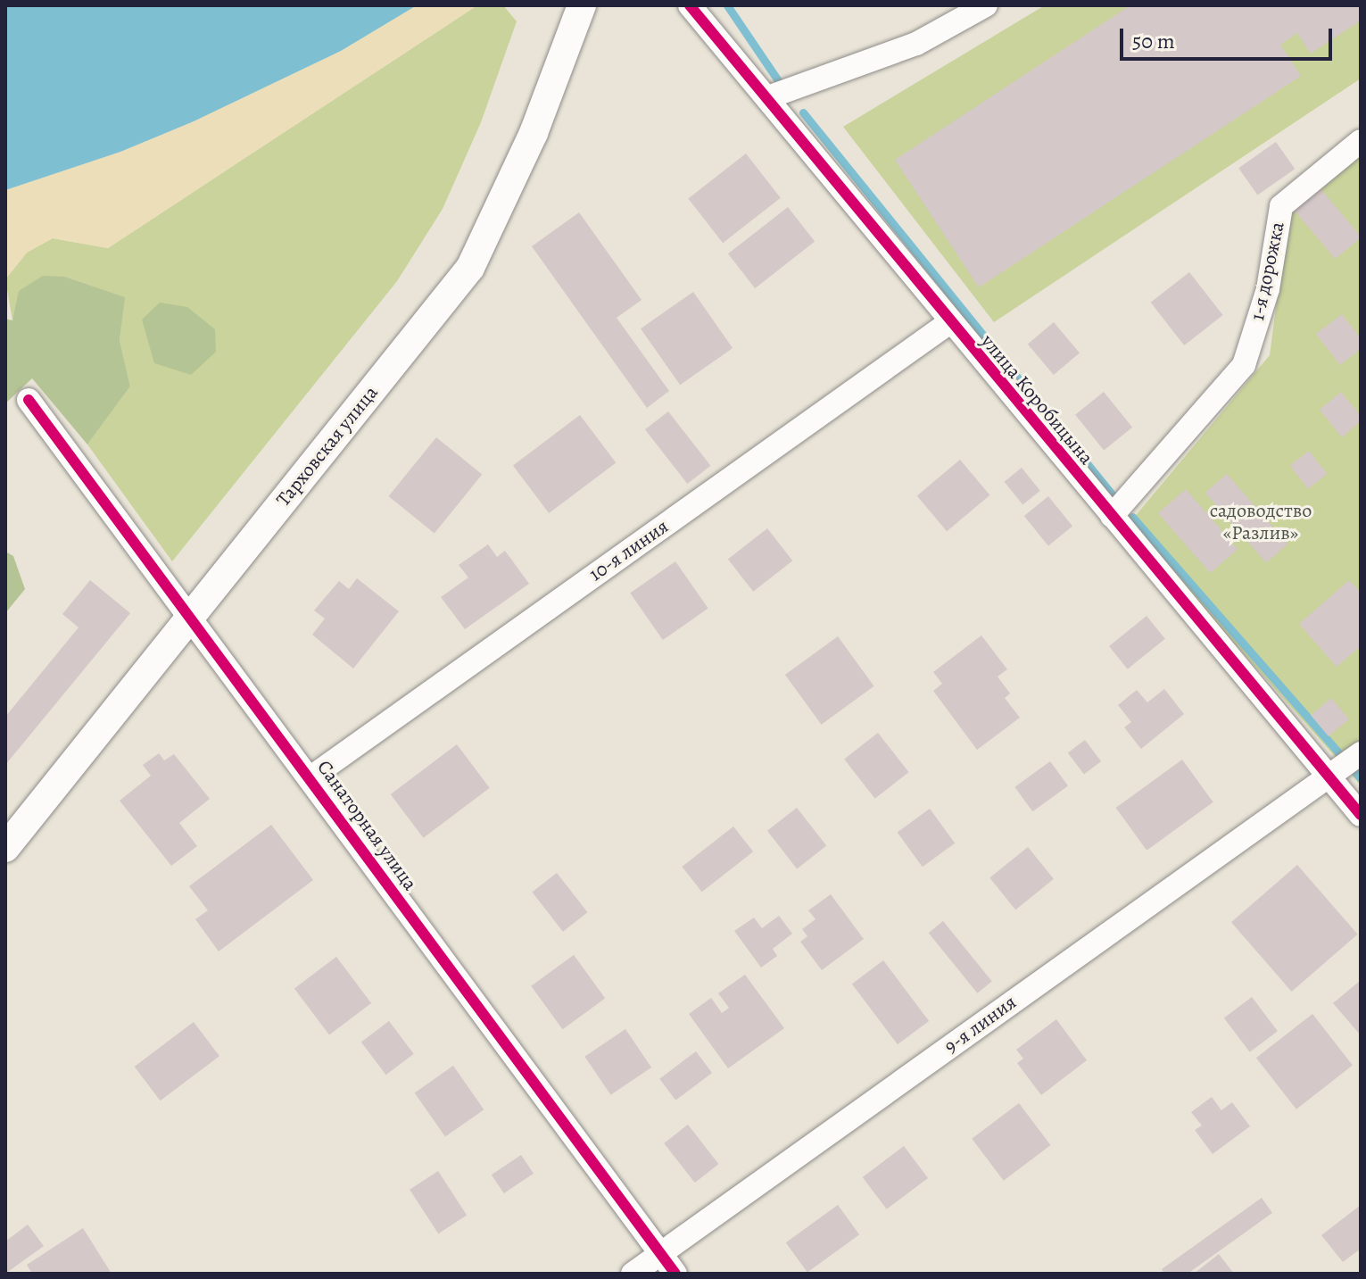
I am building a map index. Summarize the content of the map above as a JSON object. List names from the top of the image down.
{
  "streets": {
    "street": [
      "1-я дорожка",
      "улица Коробицына",
      "Тарховская улица",
      "10-я линия",
      "Санаторная улица",
      "9-я линия"
    ]
  },
  "crossings": [
    ["1-я дорожка", "улица Коробицына"],
    ["улица Коробицына", "10-я линия"],
    ["улица Коробицына", "9-я линия"],
    ["Тарховская улица", "Санаторная улица"],
    ["10-я линия", "Санаторная улица"],
    ["Санаторная улица", "9-я линия"]
  ],
  "parks": ["садоводство «Разлив»"],
  "scale_bar": "50 m"
}
